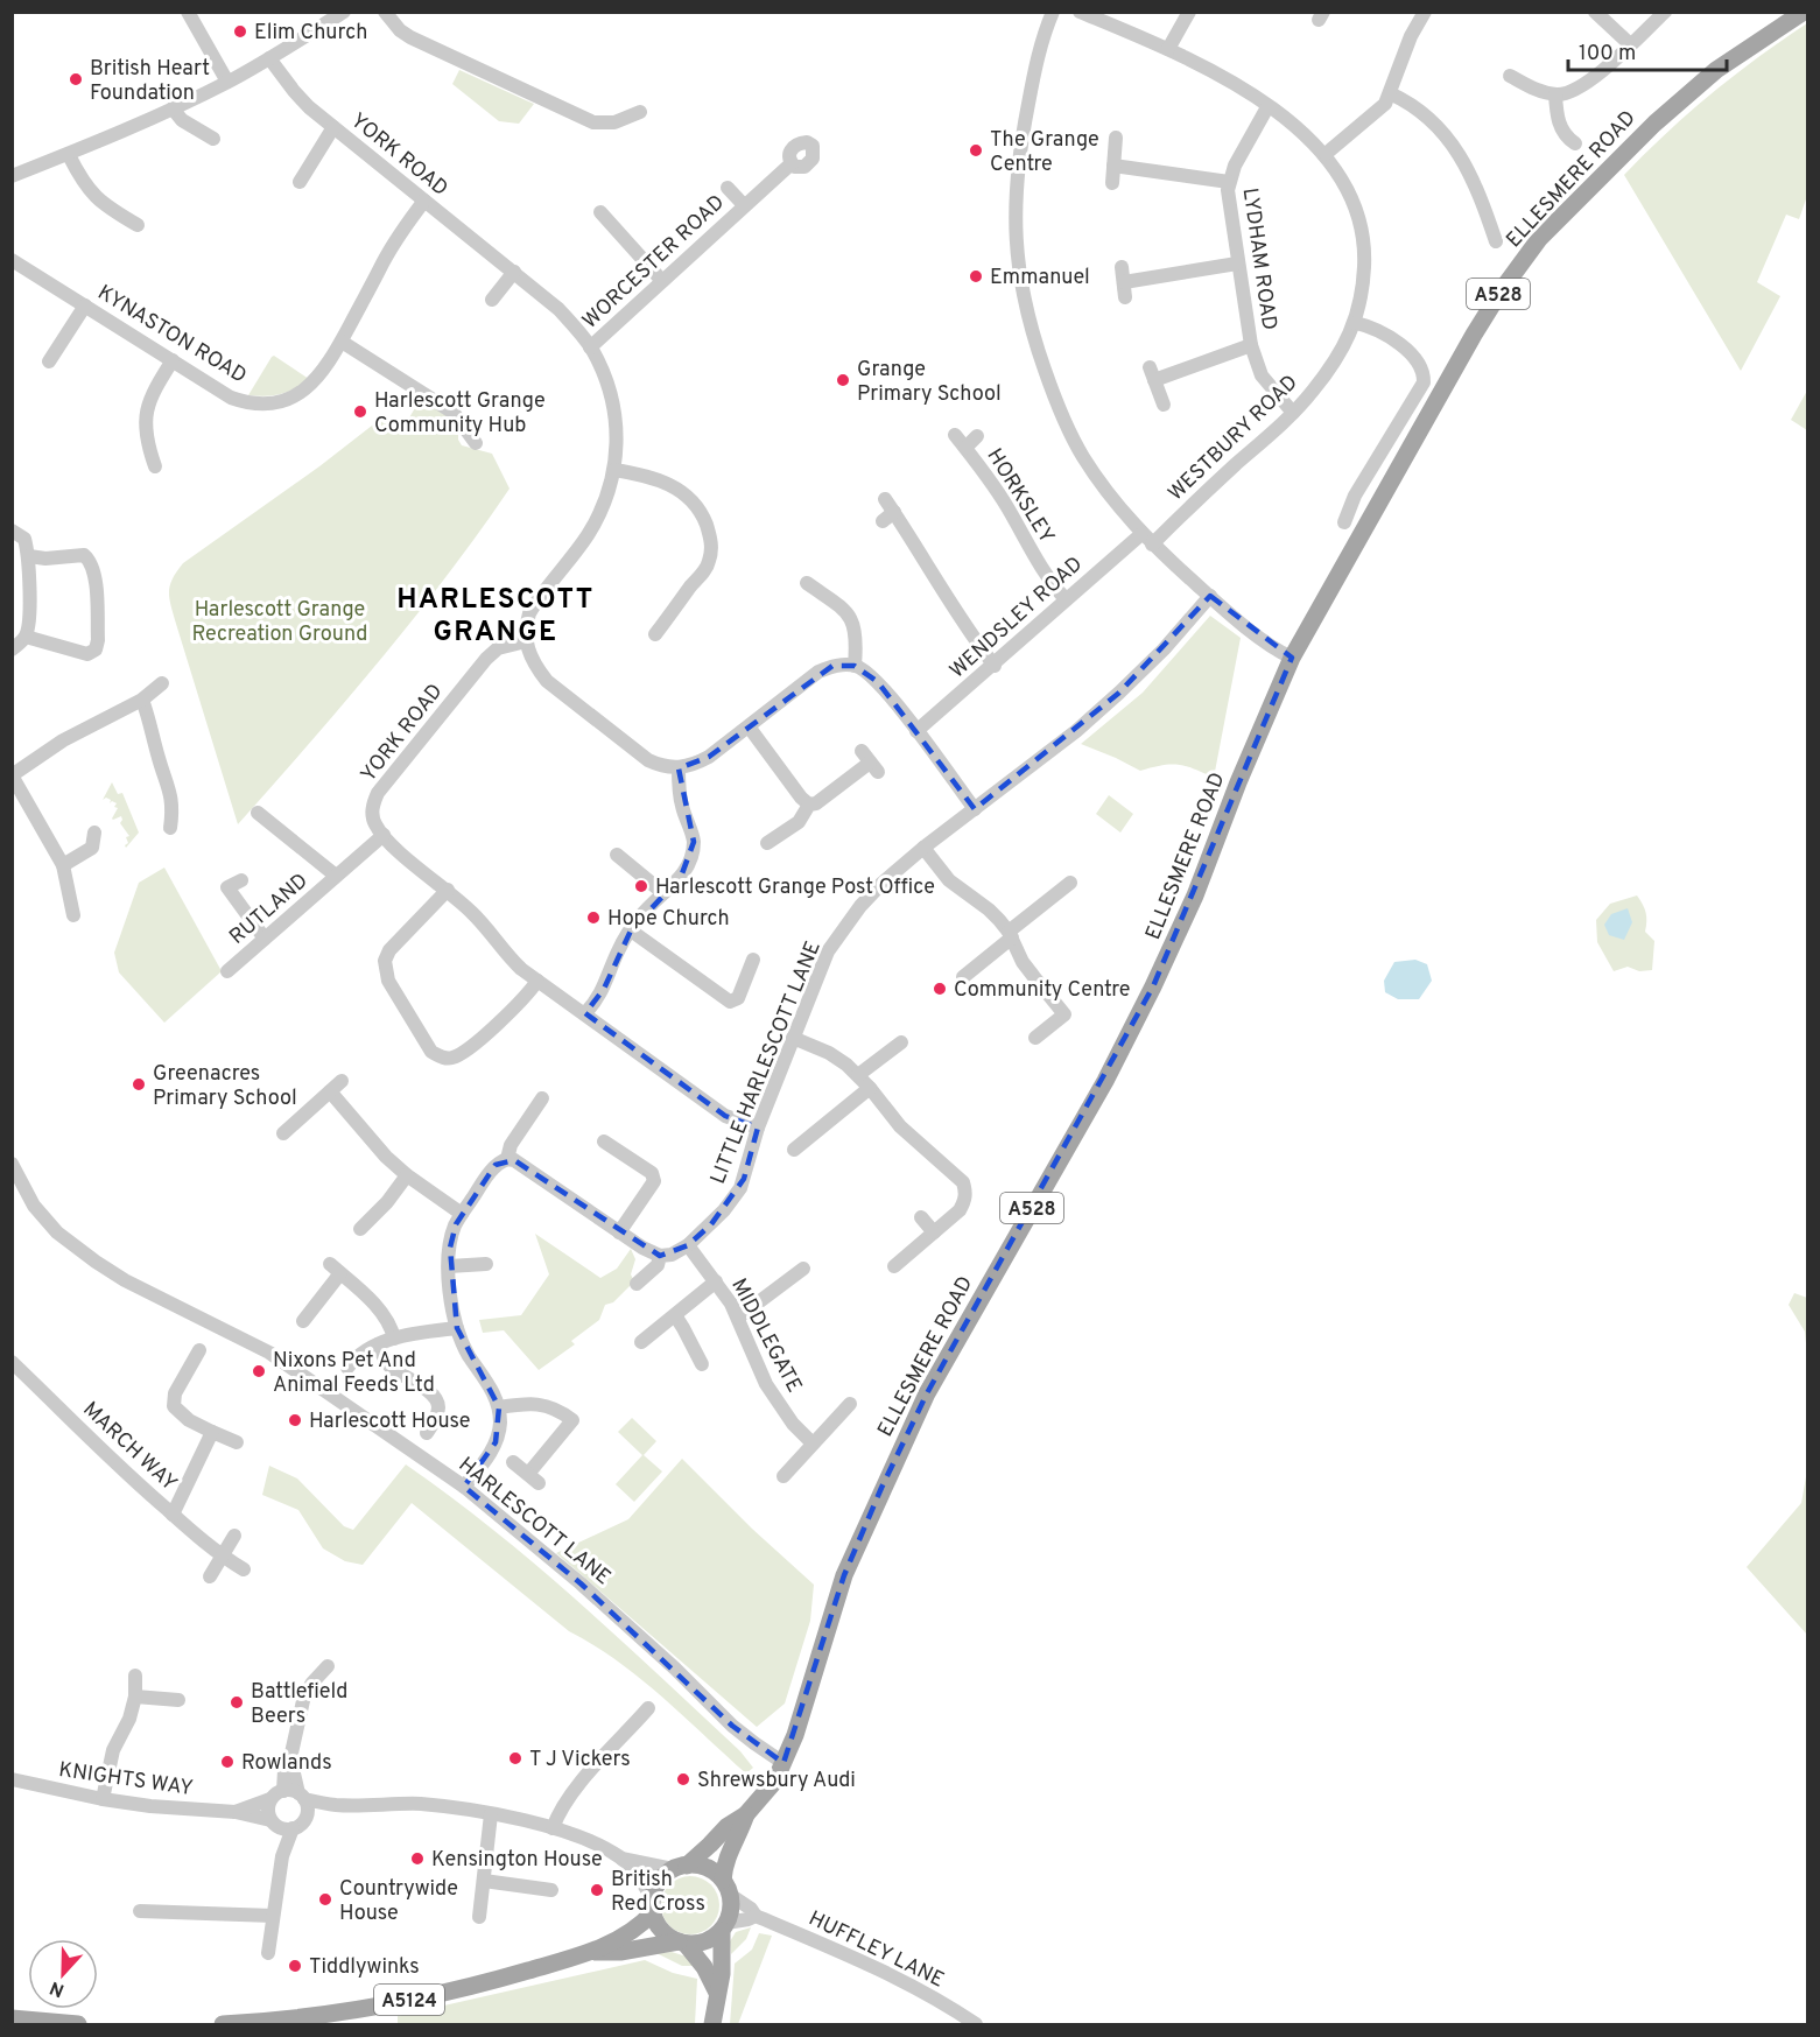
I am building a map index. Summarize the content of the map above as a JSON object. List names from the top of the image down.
{
  "streets": {
    "main road": ["ELLESMERE ROAD", "A528", "A5124"],
    "street": [
      "YORK ROAD",
      "LYDHAM ROAD",
      "WORCESTER ROAD",
      "KYNASTON ROAD",
      "WESTBURY ROAD",
      "HORKSLEY",
      "WENDSLEY ROAD",
      "RUTLAND",
      "LITTLE HARLESCOTT LANE",
      "MIDDLEGATE",
      "MARCH WAY",
      "HARLESCOTT LANE",
      "KNIGHTS WAY",
      "HUFFLEY LANE"
    ]
  },
  "crossings": [
    ["YORK ROAD", "WORCESTER ROAD"],
    ["YORK ROAD", "KYNASTON ROAD"],
    ["YORK ROAD", "RUTLAND"],
    ["YORK ROAD", "LITTLE HARLESCOTT LANE"],
    ["ELLESMERE ROAD", "HARLESCOTT LANE"],
    ["ELLESMERE ROAD", "KNIGHTS WAY"],
    ["ELLESMERE ROAD", "HUFFLEY LANE"],
    ["ELLESMERE ROAD", "A5124"],
    ["LYDHAM ROAD", "WESTBURY ROAD"],
    ["WESTBURY ROAD", "WENDSLEY ROAD"],
    ["HORKSLEY", "WENDSLEY ROAD"],
    ["LITTLE HARLESCOTT LANE", "MIDDLEGATE"],
    ["KNIGHTS WAY", "HUFFLEY LANE"],
    ["KNIGHTS WAY", "A5124"],
    ["HUFFLEY LANE", "A5124"]
  ],
  "districts": ["HARLESCOTT GRANGE"],
  "parks": ["Harlescott Grange Recreation Ground"],
  "places": [
    "Elim Church",
    "British Heart Foundation",
    "The Grange Centre",
    "Emmanuel",
    "Grange Primary School",
    "Harlescott Grange Community Hub",
    "Harlescott Grange Post Office",
    "Hope Church",
    "Community Centre",
    "Greenacres Primary School",
    "Nixons Pet And Animal Feeds Ltd",
    "Harlescott House",
    "Battlefield Beers",
    "T J Vickers",
    "Rowlands",
    "Shrewsbury Audi",
    "Kensington House",
    "British Red Cross",
    "Countrywide House",
    "Tiddlywinks"
  ],
  "scale_bar": "100 m",
  "north": "bottom"
}
